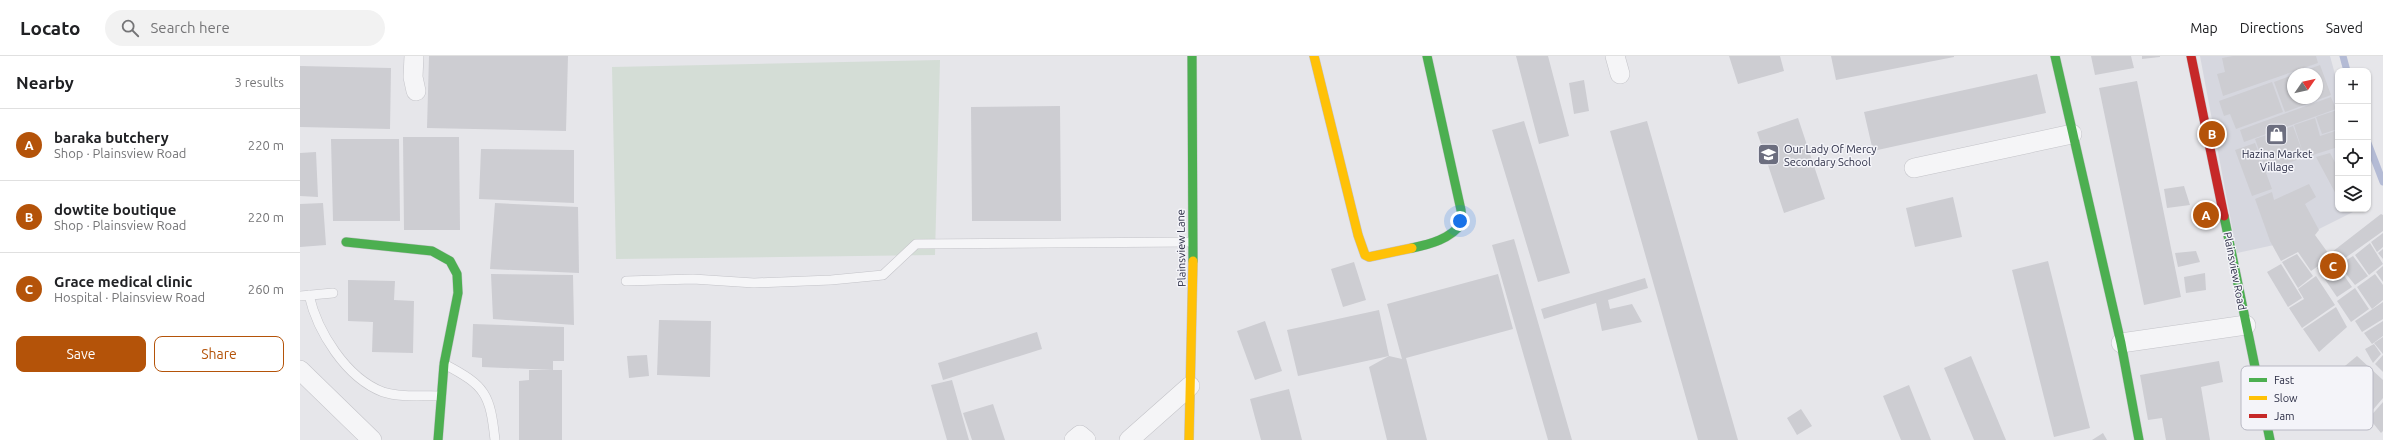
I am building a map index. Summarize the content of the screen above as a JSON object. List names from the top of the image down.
{
  "streets": {
    "street": ["Plainsview Lane", "Plainsview Road"]
  },
  "places": {
    "shop": ["Hazina Market Village"],
    "school or university": ["Our Lady Of Mercy Secondary School"]
  },
  "legend": ["Fast", "Slow", "Jam"],
  "north": "top right",
  "page": {
    "header": "Locato",
    "search": "Search here",
    "nav": ["Map", "Directions", "Saved"],
    "heading": ["Nearby", "3 results"],
    "map_buttons": ["+", "−"],
    "list": [
      {
        "mark": "A",
        "name": "baraka butchery",
        "note": "Shop · Plainsview Road",
        "value": "220 m"
      },
      {
        "mark": "B",
        "name": "dowtite boutique",
        "note": "Shop · Plainsview Road",
        "value": "220 m"
      },
      {
        "mark": "C",
        "name": "Grace medical clinic",
        "note": "Hospital · Plainsview Road",
        "value": "260 m"
      }
    ],
    "pins": ["B", "A", "C"],
    "buttons": ["Save", "Share"]
  }
}
